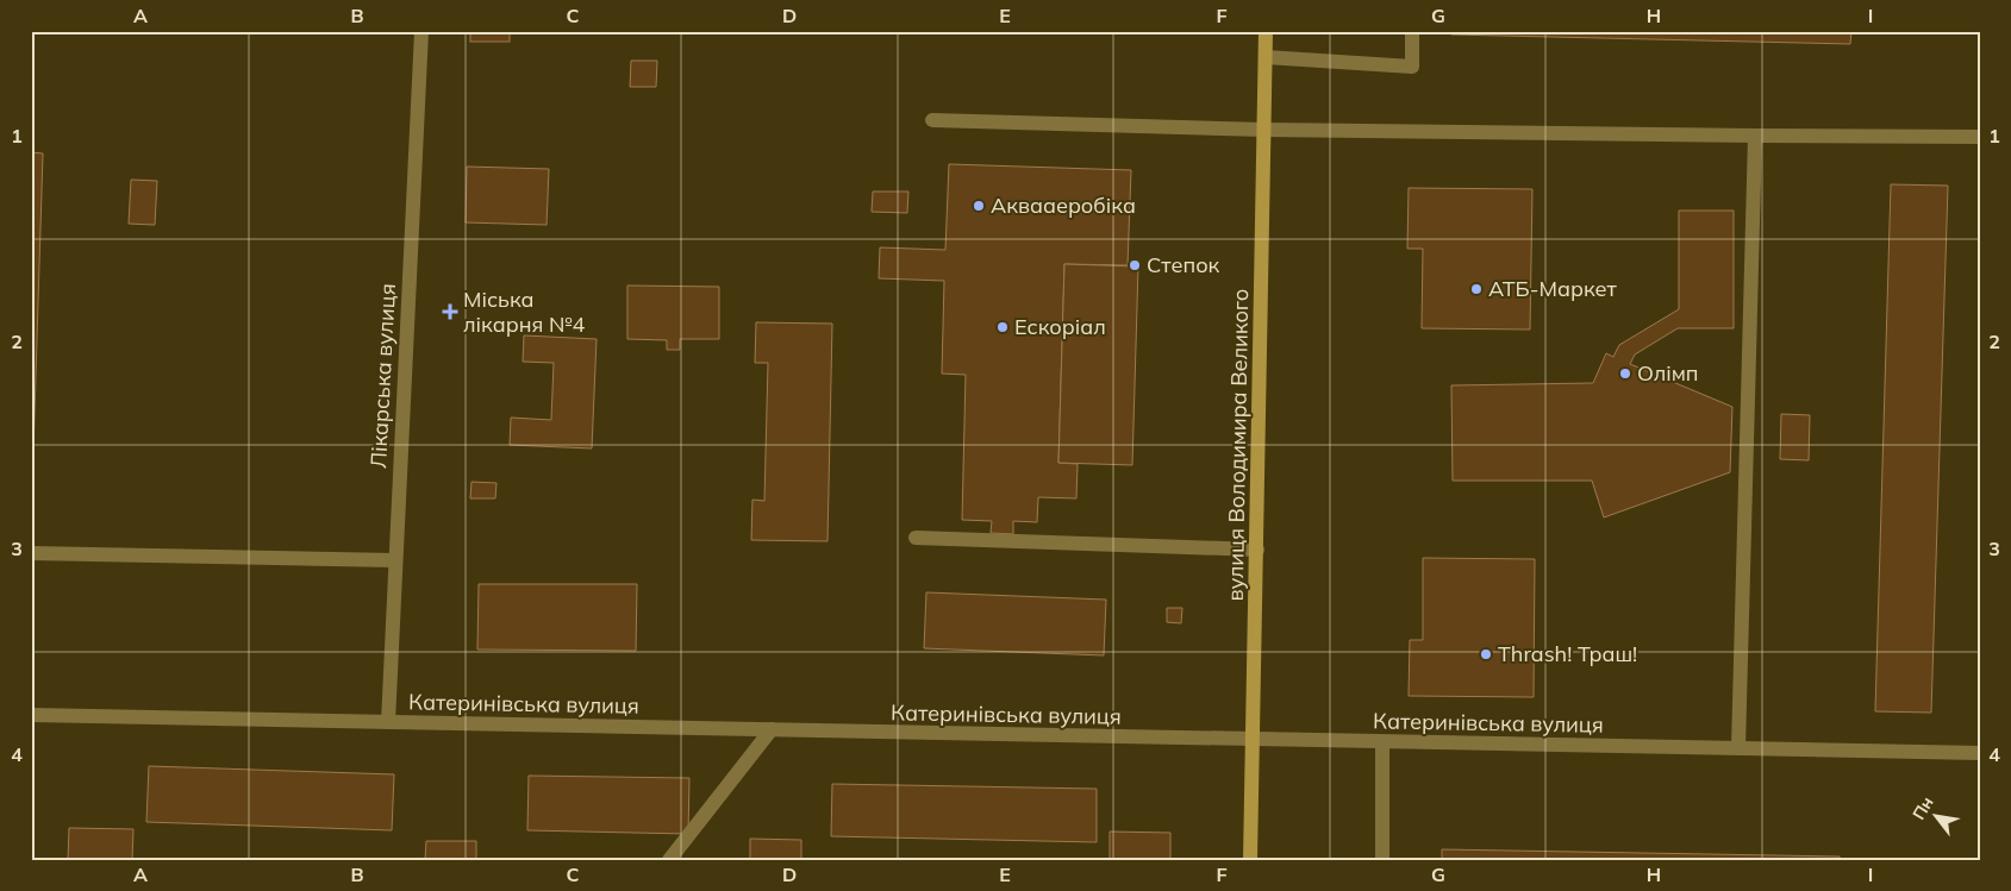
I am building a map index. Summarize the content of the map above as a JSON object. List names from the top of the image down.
{
  "streets": {
    "main road": ["вулиця Володимира Великого"],
    "street": ["Лікарська вулиця", "Катеринівська вулиця"]
  },
  "crossings": [
    ["Лікарська вулиця", "Катеринівська вулиця"],
    ["вулиця Володимира Великого", "Катеринівська вулиця"]
  ],
  "places": {
    "other": [
      "Аквааеробіка",
      "Степок",
      "АТБ-Маркет",
      "Ескоріал",
      "Олімп",
      "Thrash! Траш!"
    ],
    "health": ["Міська лікарня №4"]
  },
  "north": "top left",
  "grid": {
    "columns": [
      "A",
      "B",
      "C",
      "D",
      "E",
      "F",
      "G",
      "H",
      "I"
    ],
    "rows": [
      "1",
      "2",
      "3",
      "4"
    ]
  }
}
